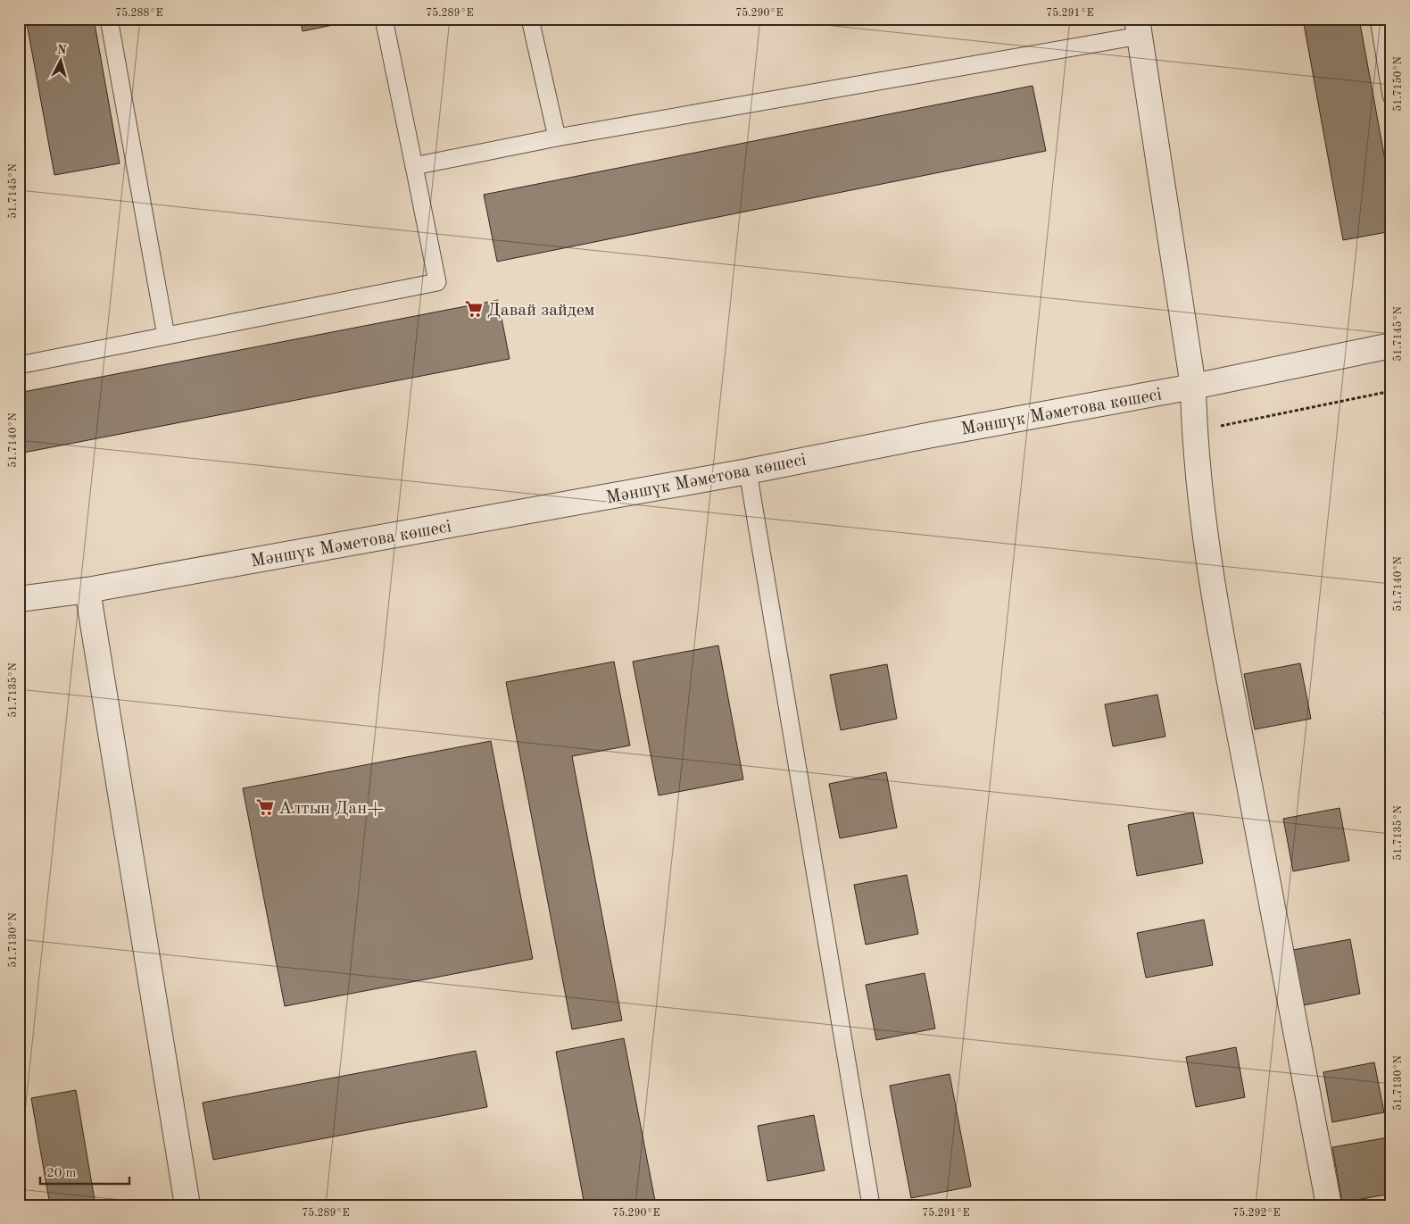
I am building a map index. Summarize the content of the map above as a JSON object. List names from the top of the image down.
{
  "streets": {
    "street": ["Мәншүк Мәметова көшесі"]
  },
  "places": {
    "supermarket": ["Давай зайдем", "Алтын Дан+"]
  },
  "scale_bar": "20 m",
  "north": "top",
  "coordinates": [
    "75.288°E",
    "75.289°E",
    "75.290°E",
    "75.291°E",
    "51.7150°N",
    "51.7145°N",
    "51.7140°N",
    "51.7135°N",
    "51.7130°N",
    "75.292°E"
  ]
}
